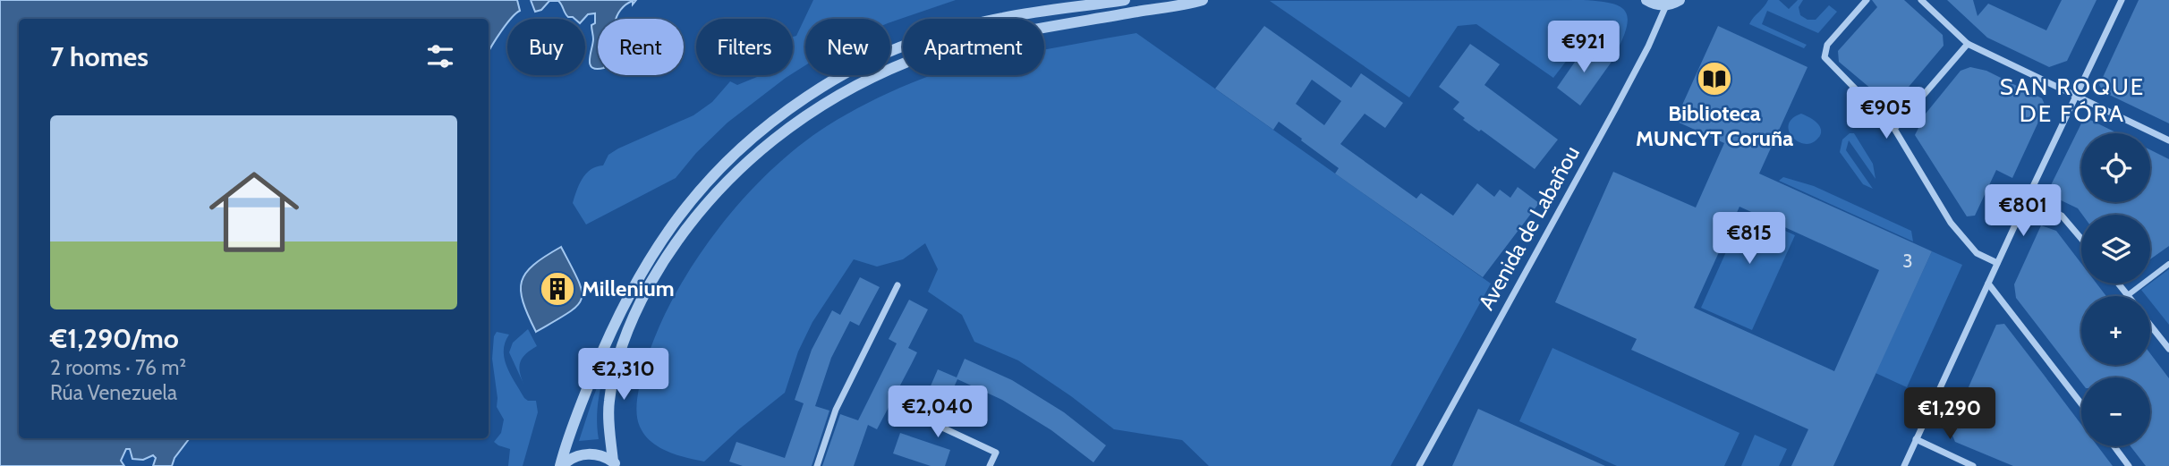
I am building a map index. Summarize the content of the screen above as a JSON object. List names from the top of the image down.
{
  "streets": {
    "street": ["Avenida de Labañou"]
  },
  "districts": ["SAN ROQUE DE FÓRA"],
  "places": {
    "library": ["Biblioteca MUNCYT Coruña"],
    "building": ["Millenium"]
  },
  "house_numbers": ["3"],
  "page": {
    "chip": [
      "Buy",
      "Rent",
      "Filters",
      "New",
      "Apartment"
    ],
    "heading": "7 homes",
    "price": [
      "€921",
      "€905",
      "€801",
      "€815",
      "€2,310",
      "€2,040",
      "€1,290"
    ],
    "list": [
      {
        "name": "€1,290/mo",
        "note": "2 rooms · 76 m² · Rúa Venezuela"
      }
    ],
    "map_buttons": ["+", "−"]
  }
}
